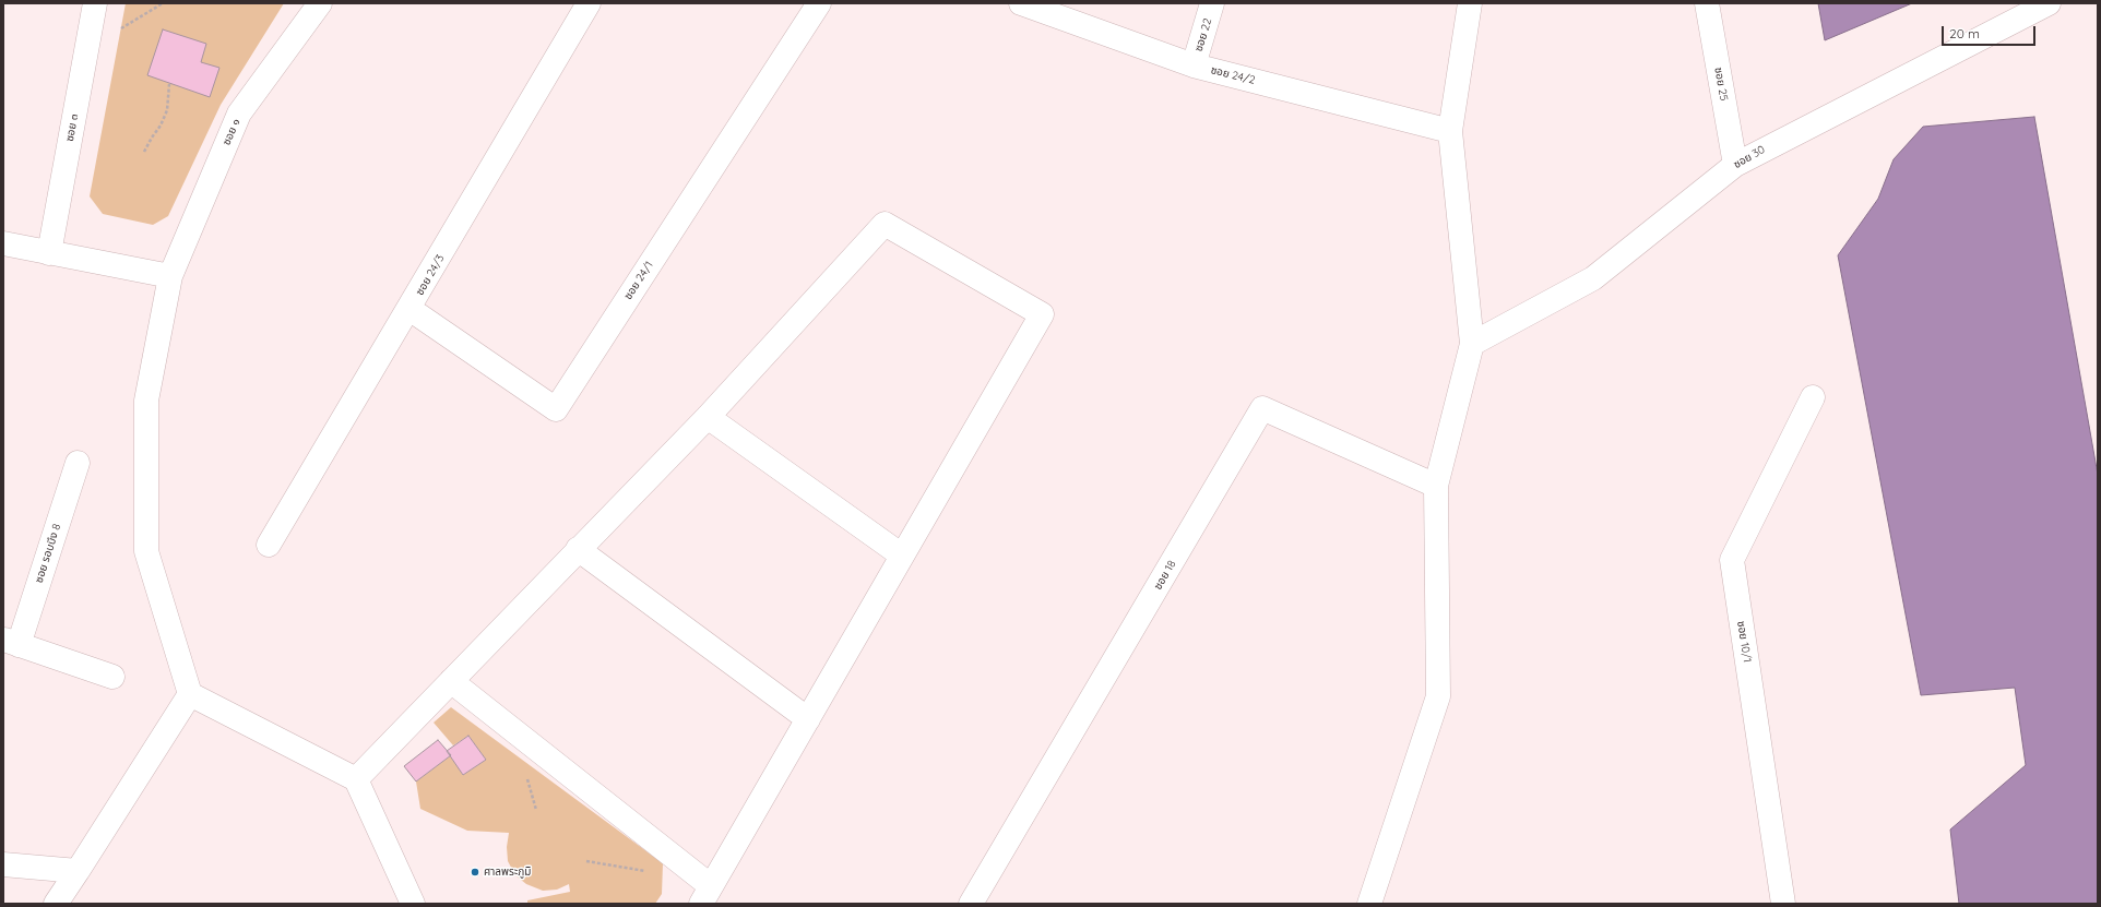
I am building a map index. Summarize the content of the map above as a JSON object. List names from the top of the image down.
{
  "streets": {
    "street": [
      "ซอย 22",
      "ซอย 24/2",
      "ซอย 25",
      "ซอย ๓",
      "ซอย ๑",
      "ซอย 30",
      "ซอย 24/3",
      "ซอย 24/1",
      "ซอย รอบบึง 8",
      "ซอย 18",
      "ซอย 10/1"
    ]
  },
  "crossings": [
    ["ซอย 22", "ซอย 24/2"],
    ["ซอย 25", "ซอย 30"],
    ["ซอย 24/3", "ซอย 24/1"]
  ],
  "places": ["ศาลพระภูมิ"],
  "scale_bar": "20 m"
}
